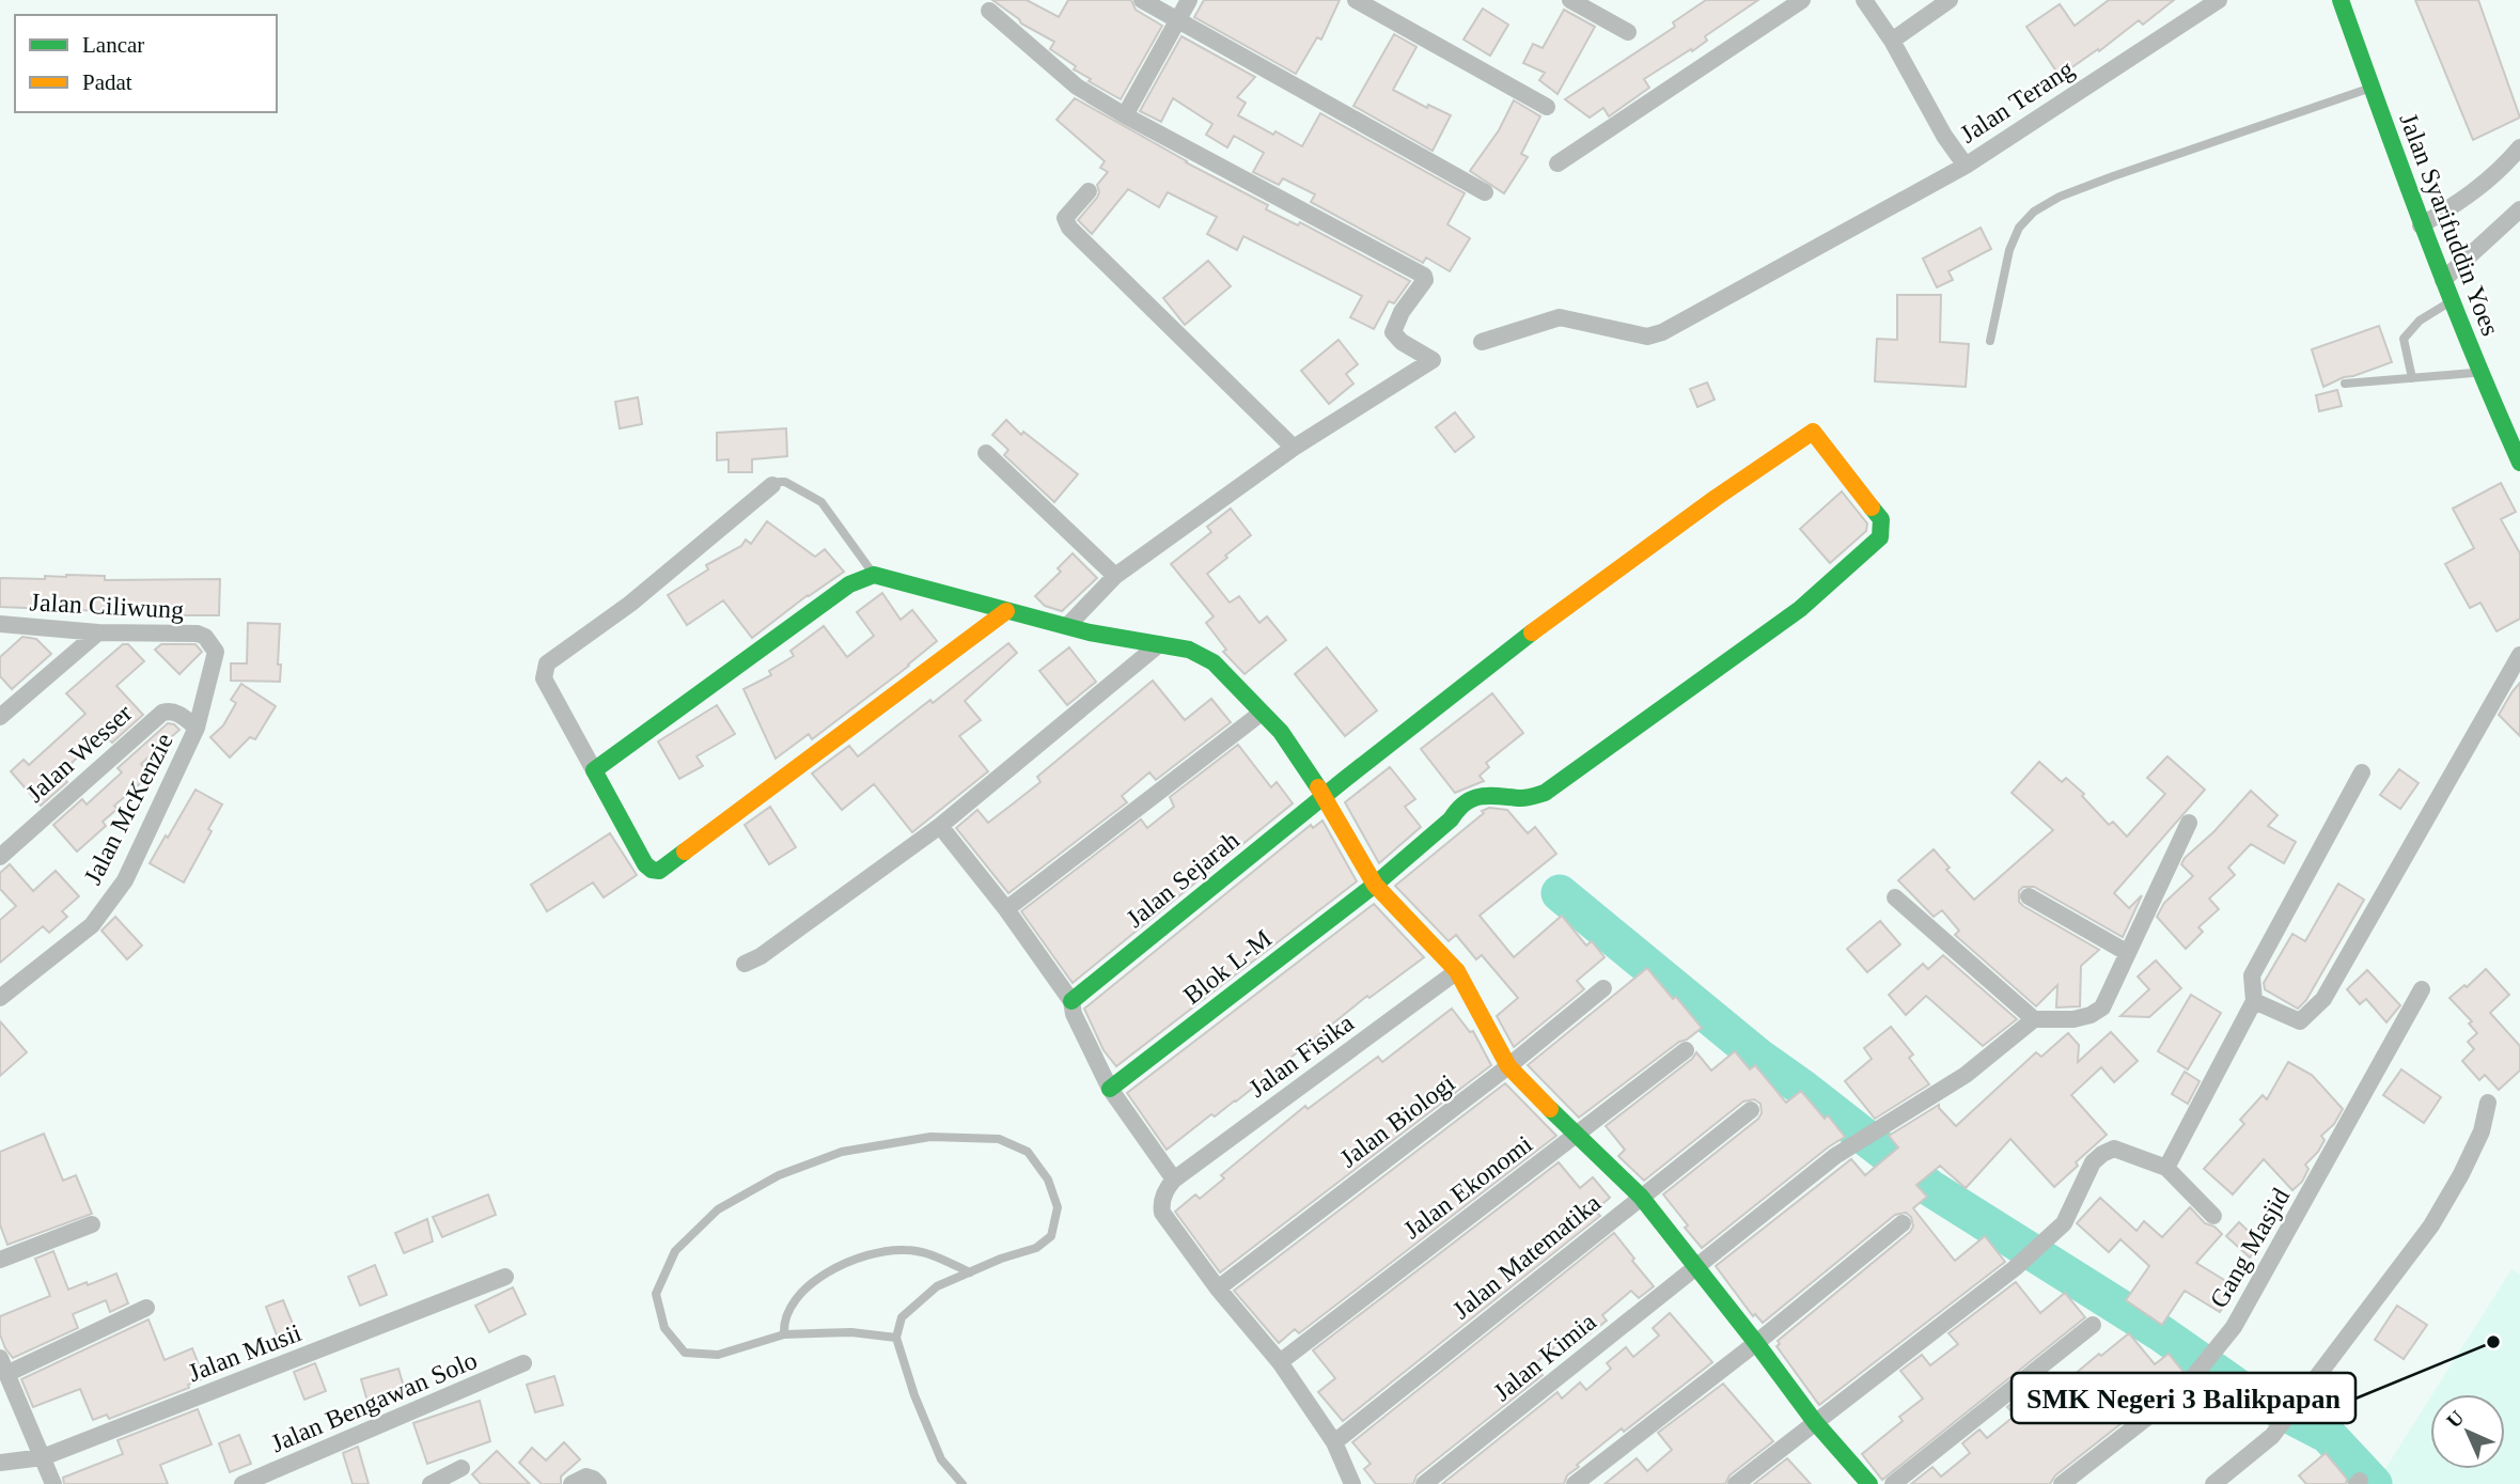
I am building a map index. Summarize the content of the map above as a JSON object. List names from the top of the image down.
{
  "streets": {
    "main road": ["Jalan Syarifuddin Yoes", "Jalan Sejarah", "Blok L-M"],
    "street": [
      "Jalan Terang",
      "Jalan Ciliwung",
      "Jalan Wesser",
      "Jalan McKenzie",
      "Jalan Fisika",
      "Jalan Biologi",
      "Jalan Ekonomi",
      "Gang Masjid",
      "Jalan Matematika",
      "Jalan Musii",
      "Jalan Kimia",
      "Jalan Bengawan Solo"
    ]
  },
  "crossings": [
    ["Jalan Ciliwung", "Jalan Wesser"],
    ["Jalan Ciliwung", "Jalan McKenzie"],
    ["Jalan Wesser", "Jalan McKenzie"],
    ["Jalan Sejarah", "Blok L-M"]
  ],
  "places": ["SMK Negeri 3 Balikpapan"],
  "legend": ["Lancar", "Padat"],
  "north": "top left"
}
